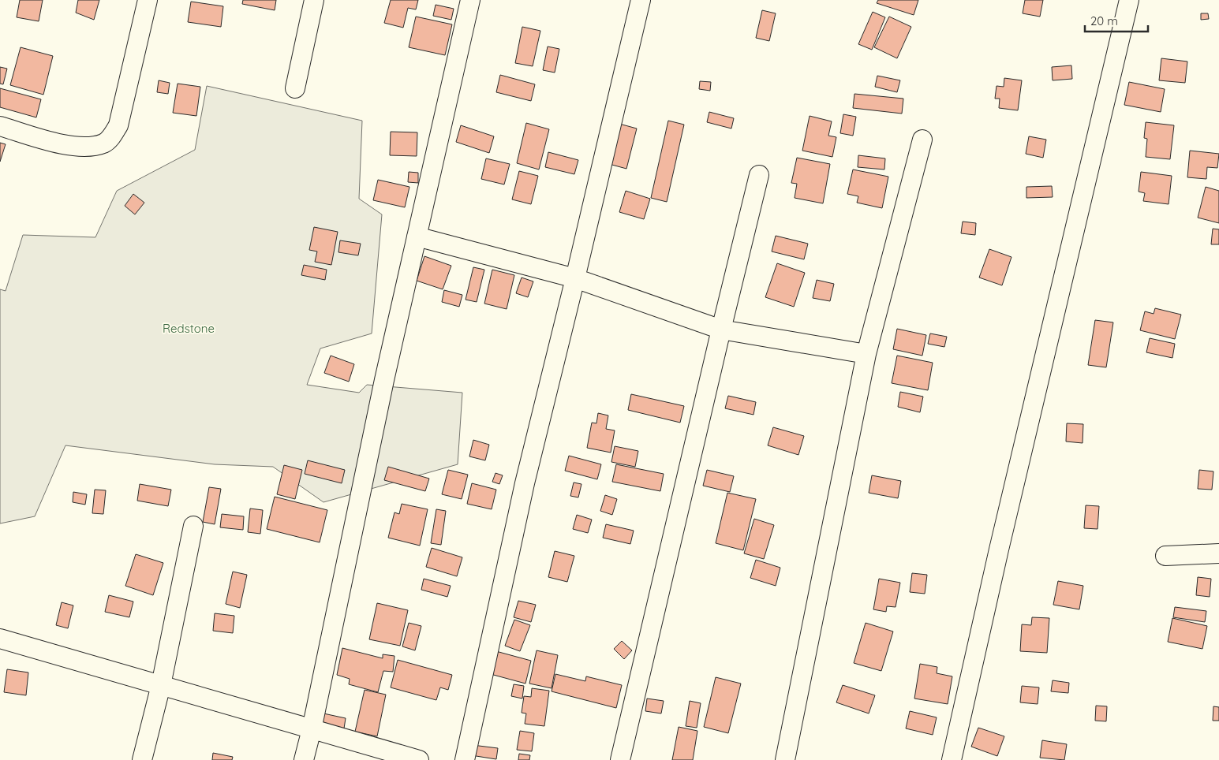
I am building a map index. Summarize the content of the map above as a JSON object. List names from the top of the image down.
{
  "parks": ["Redstone"],
  "scale_bar": "20 m"
}
